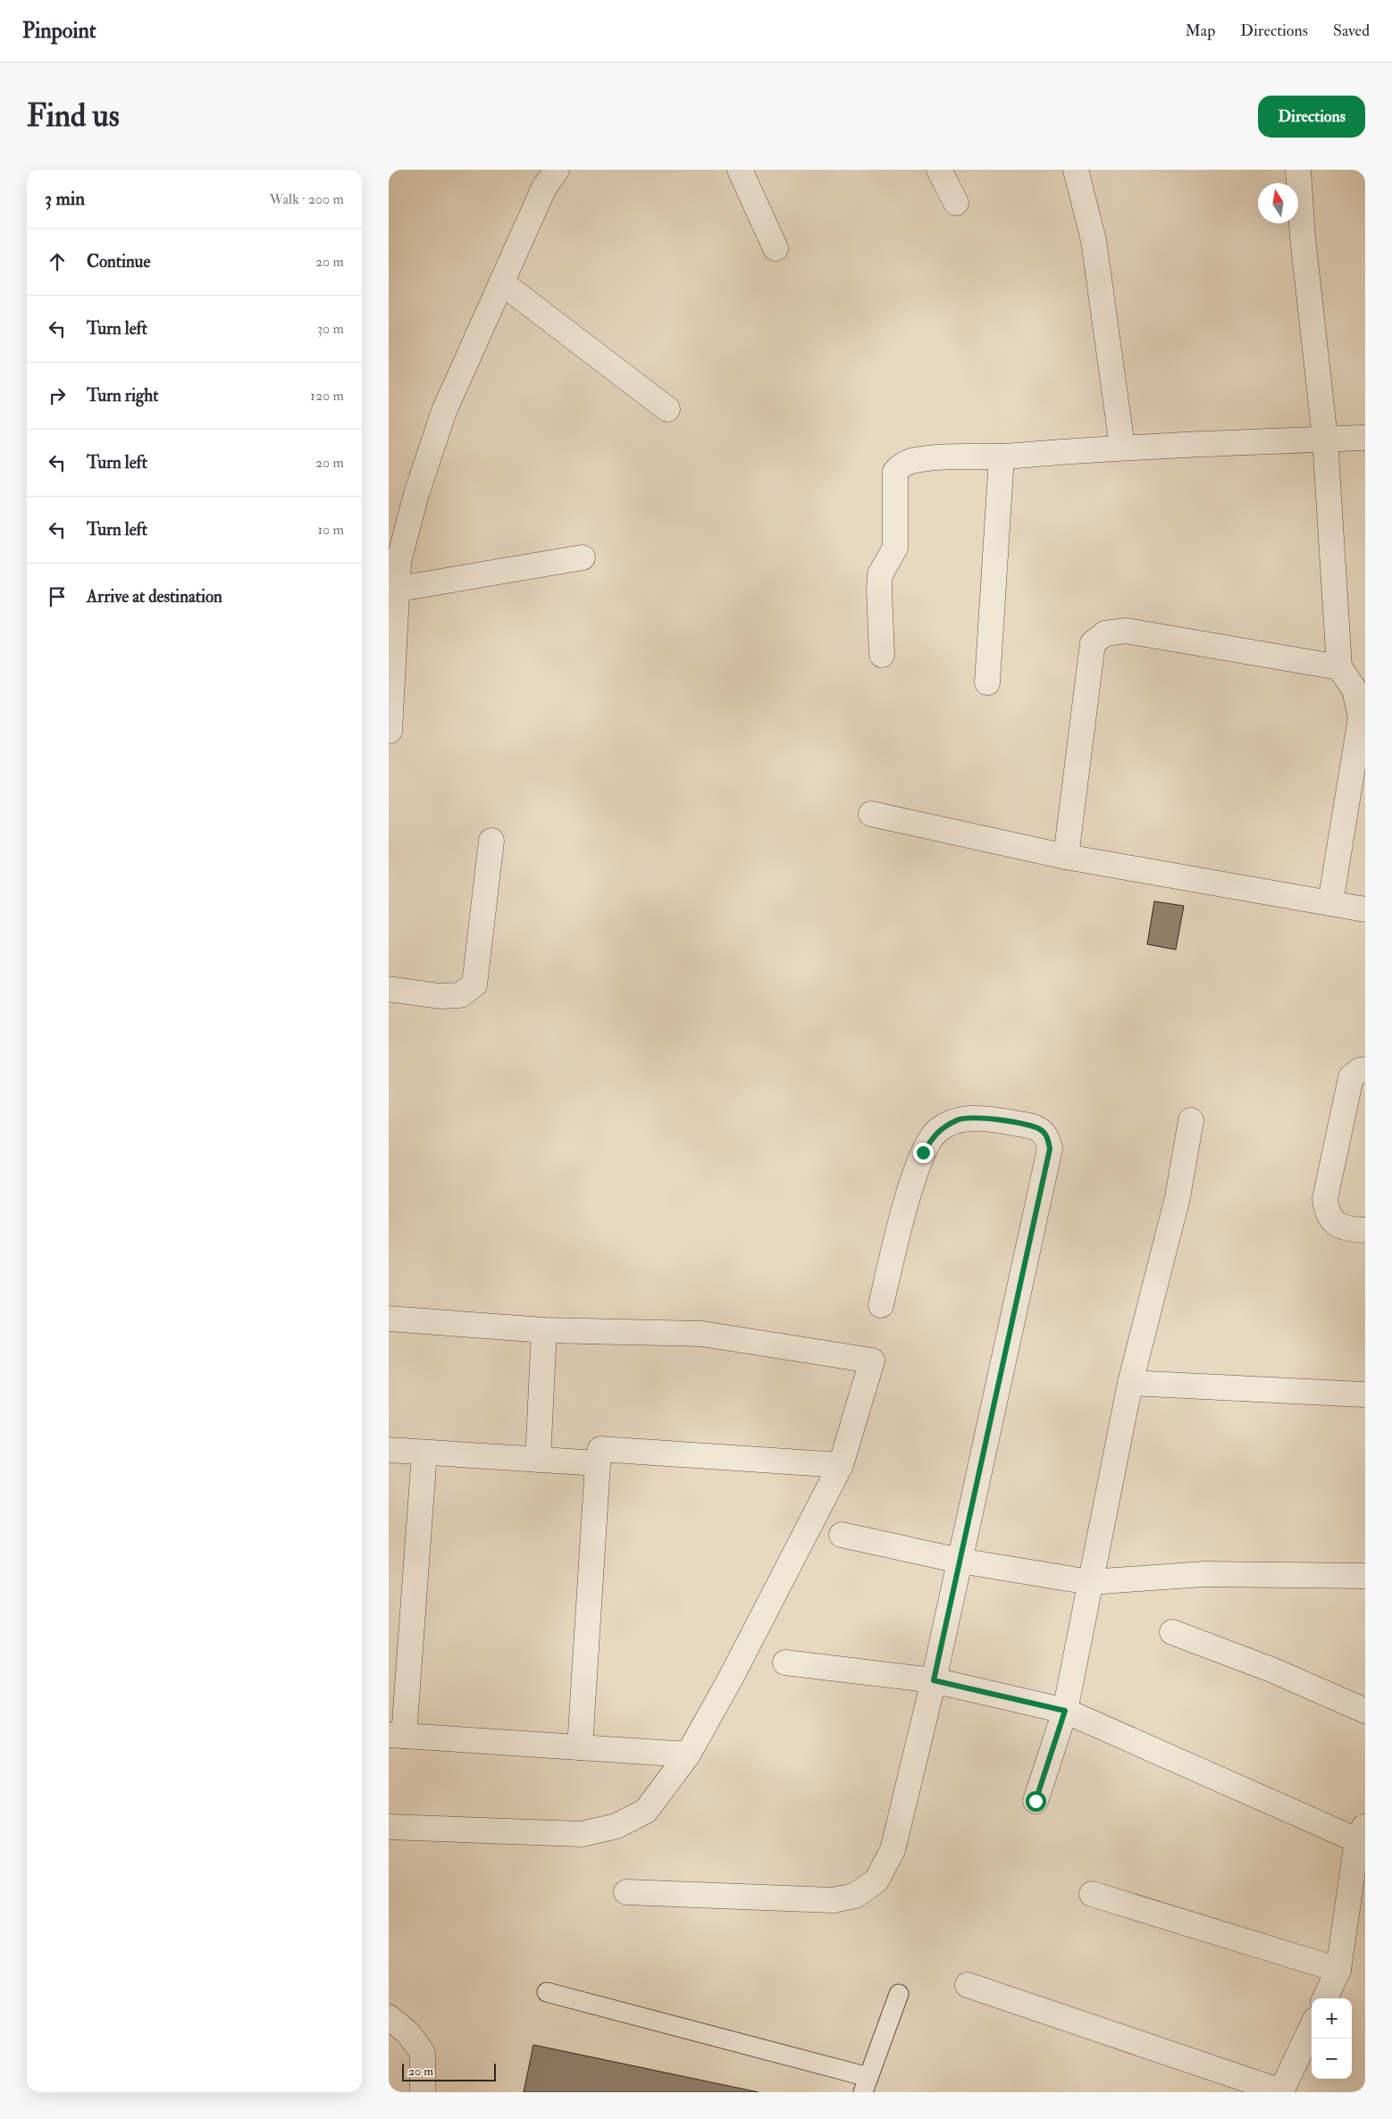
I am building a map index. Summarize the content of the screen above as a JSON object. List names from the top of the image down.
{
  "scale_bar": "20 m",
  "north": "top",
  "page": {
    "header": "Pinpoint",
    "nav": ["Map", "Directions", "Saved"],
    "buttons": "Directions",
    "title": "Find us",
    "heading": ["3 min", "Walk · 200 m"],
    "list": [
      ["Continue", "20 m"],
      ["Turn left", "30 m"],
      ["Turn right", "120 m"],
      ["Turn left", "20 m"],
      ["Turn left", "10 m"],
      "Arrive at destination"
    ],
    "map_buttons": ["+", "−"],
    "scale": "20 m"
  }
}
